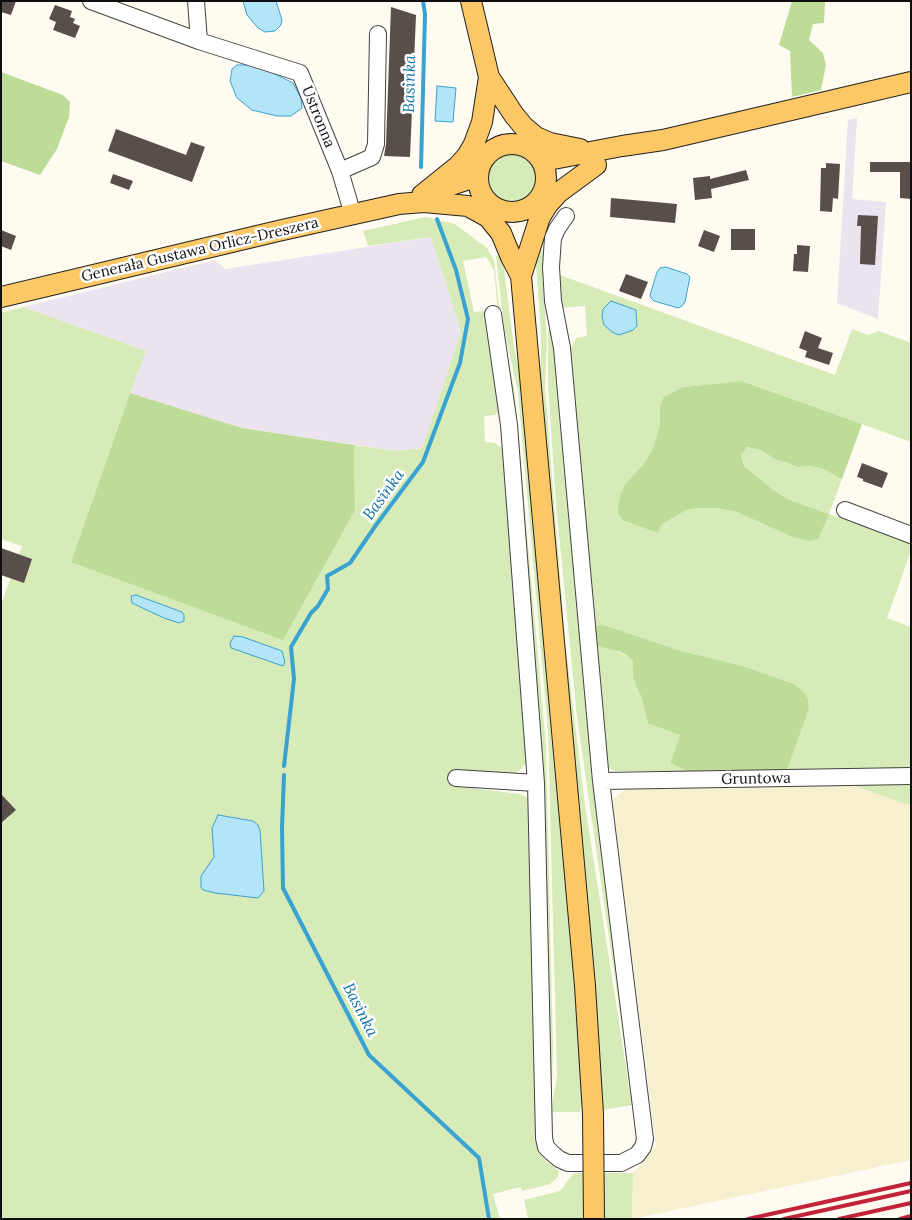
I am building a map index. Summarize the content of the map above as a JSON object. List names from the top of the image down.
{
  "streets": {
    "main road": ["Generała Gustawa Orlicz-Dreszera"],
    "street": ["Ustronna", "Gruntowa"]
  },
  "crossings": [
    ["Ustronna", "Generała Gustawa Orlicz-Dreszera"]
  ],
  "water": ["Basinka"]
}
